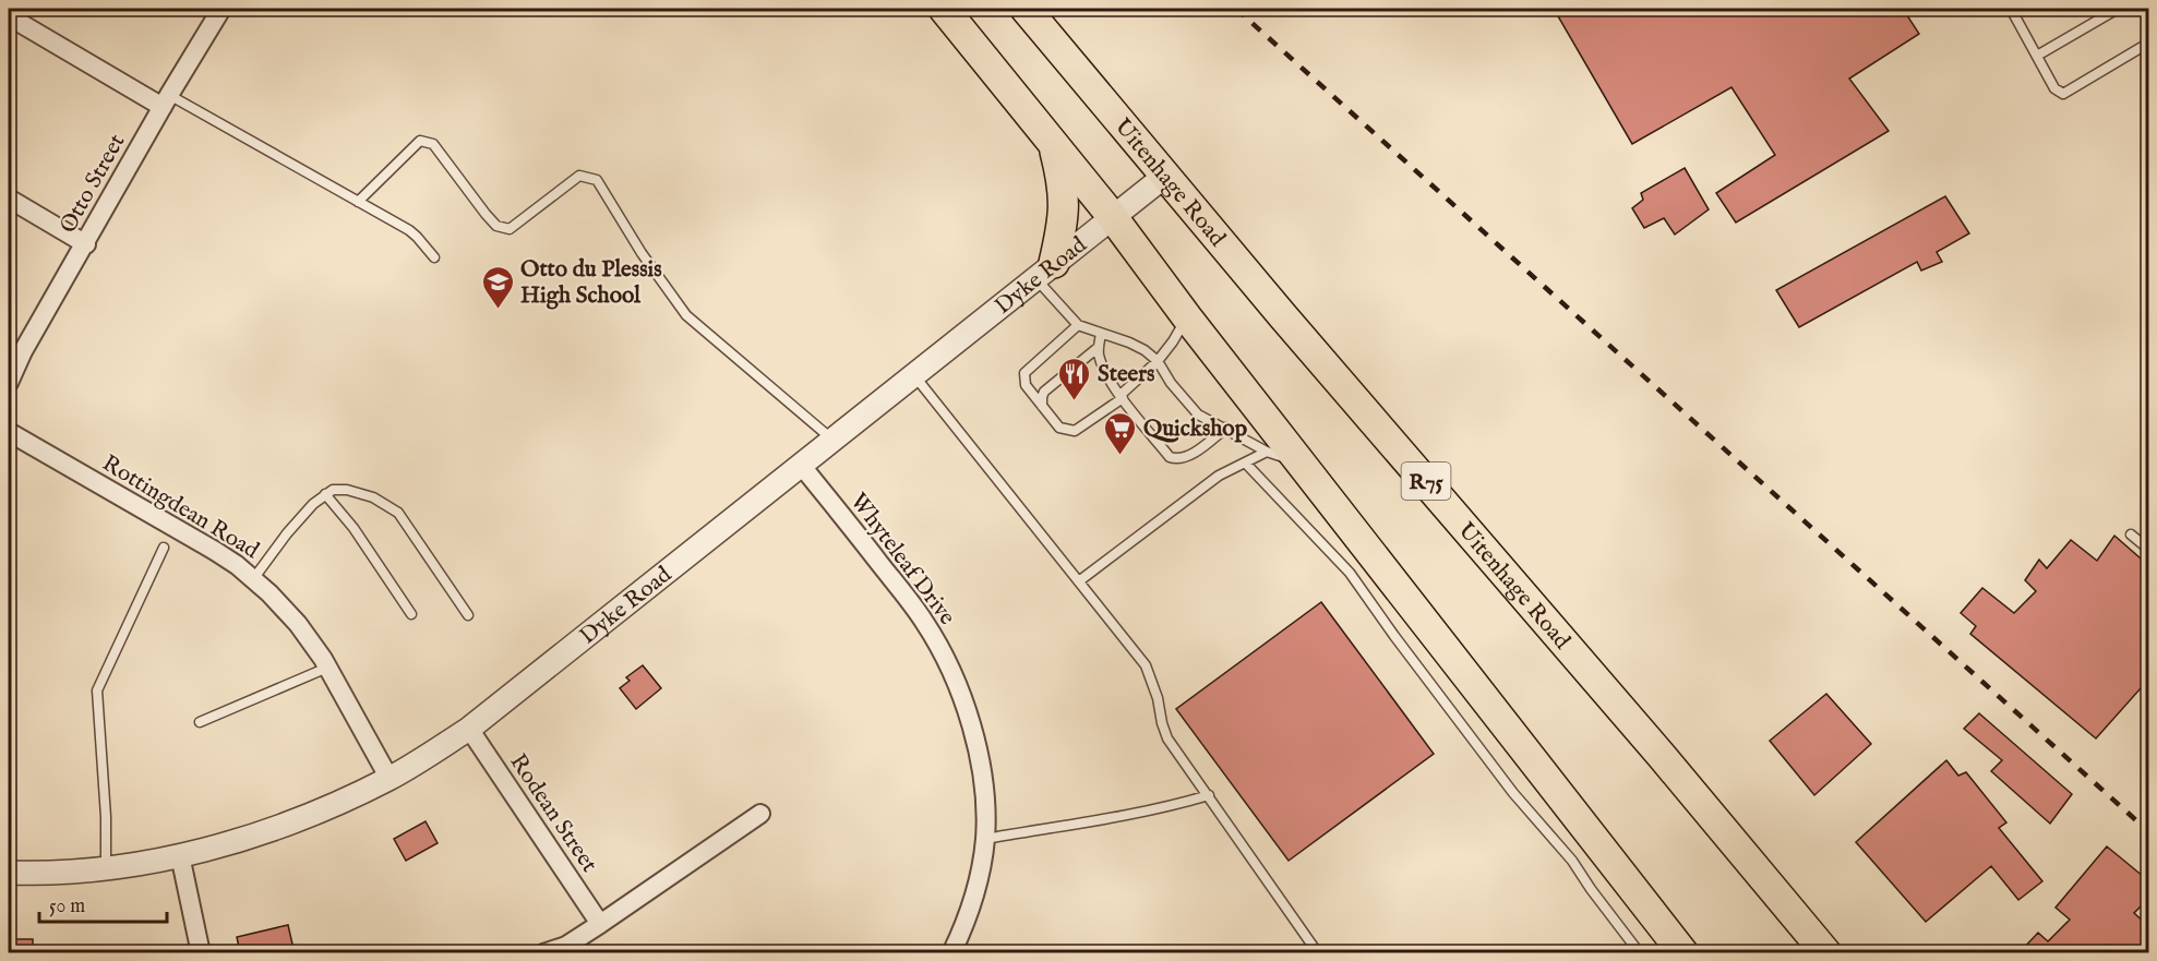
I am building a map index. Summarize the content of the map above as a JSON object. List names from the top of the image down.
{
  "streets": {
    "main road": ["Uitenhage Road", "R75"],
    "street": [
      "Otto Street",
      "Dyke Road",
      "Rottingdean Road",
      "Whyteleaf Drive",
      "Rodean Street"
    ]
  },
  "crossings": [
    ["Uitenhage Road", "Dyke Road"],
    ["Dyke Road", "Rottingdean Road"],
    ["Dyke Road", "Whyteleaf Drive"],
    ["Dyke Road", "Rodean Street"]
  ],
  "places": {
    "school or university": ["Otto du Plessis High School"],
    "restaurant": ["Steers"],
    "supermarket": ["Quickshop"]
  },
  "scale_bar": "50 m"
}
